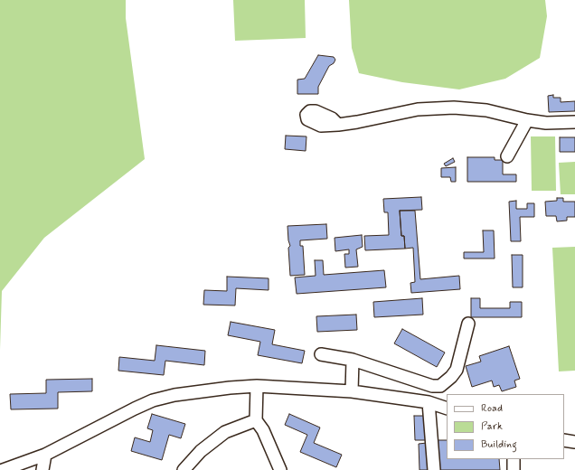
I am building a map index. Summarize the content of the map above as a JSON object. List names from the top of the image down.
{
  "legend": ["Road", "Park", "Building"]
}
